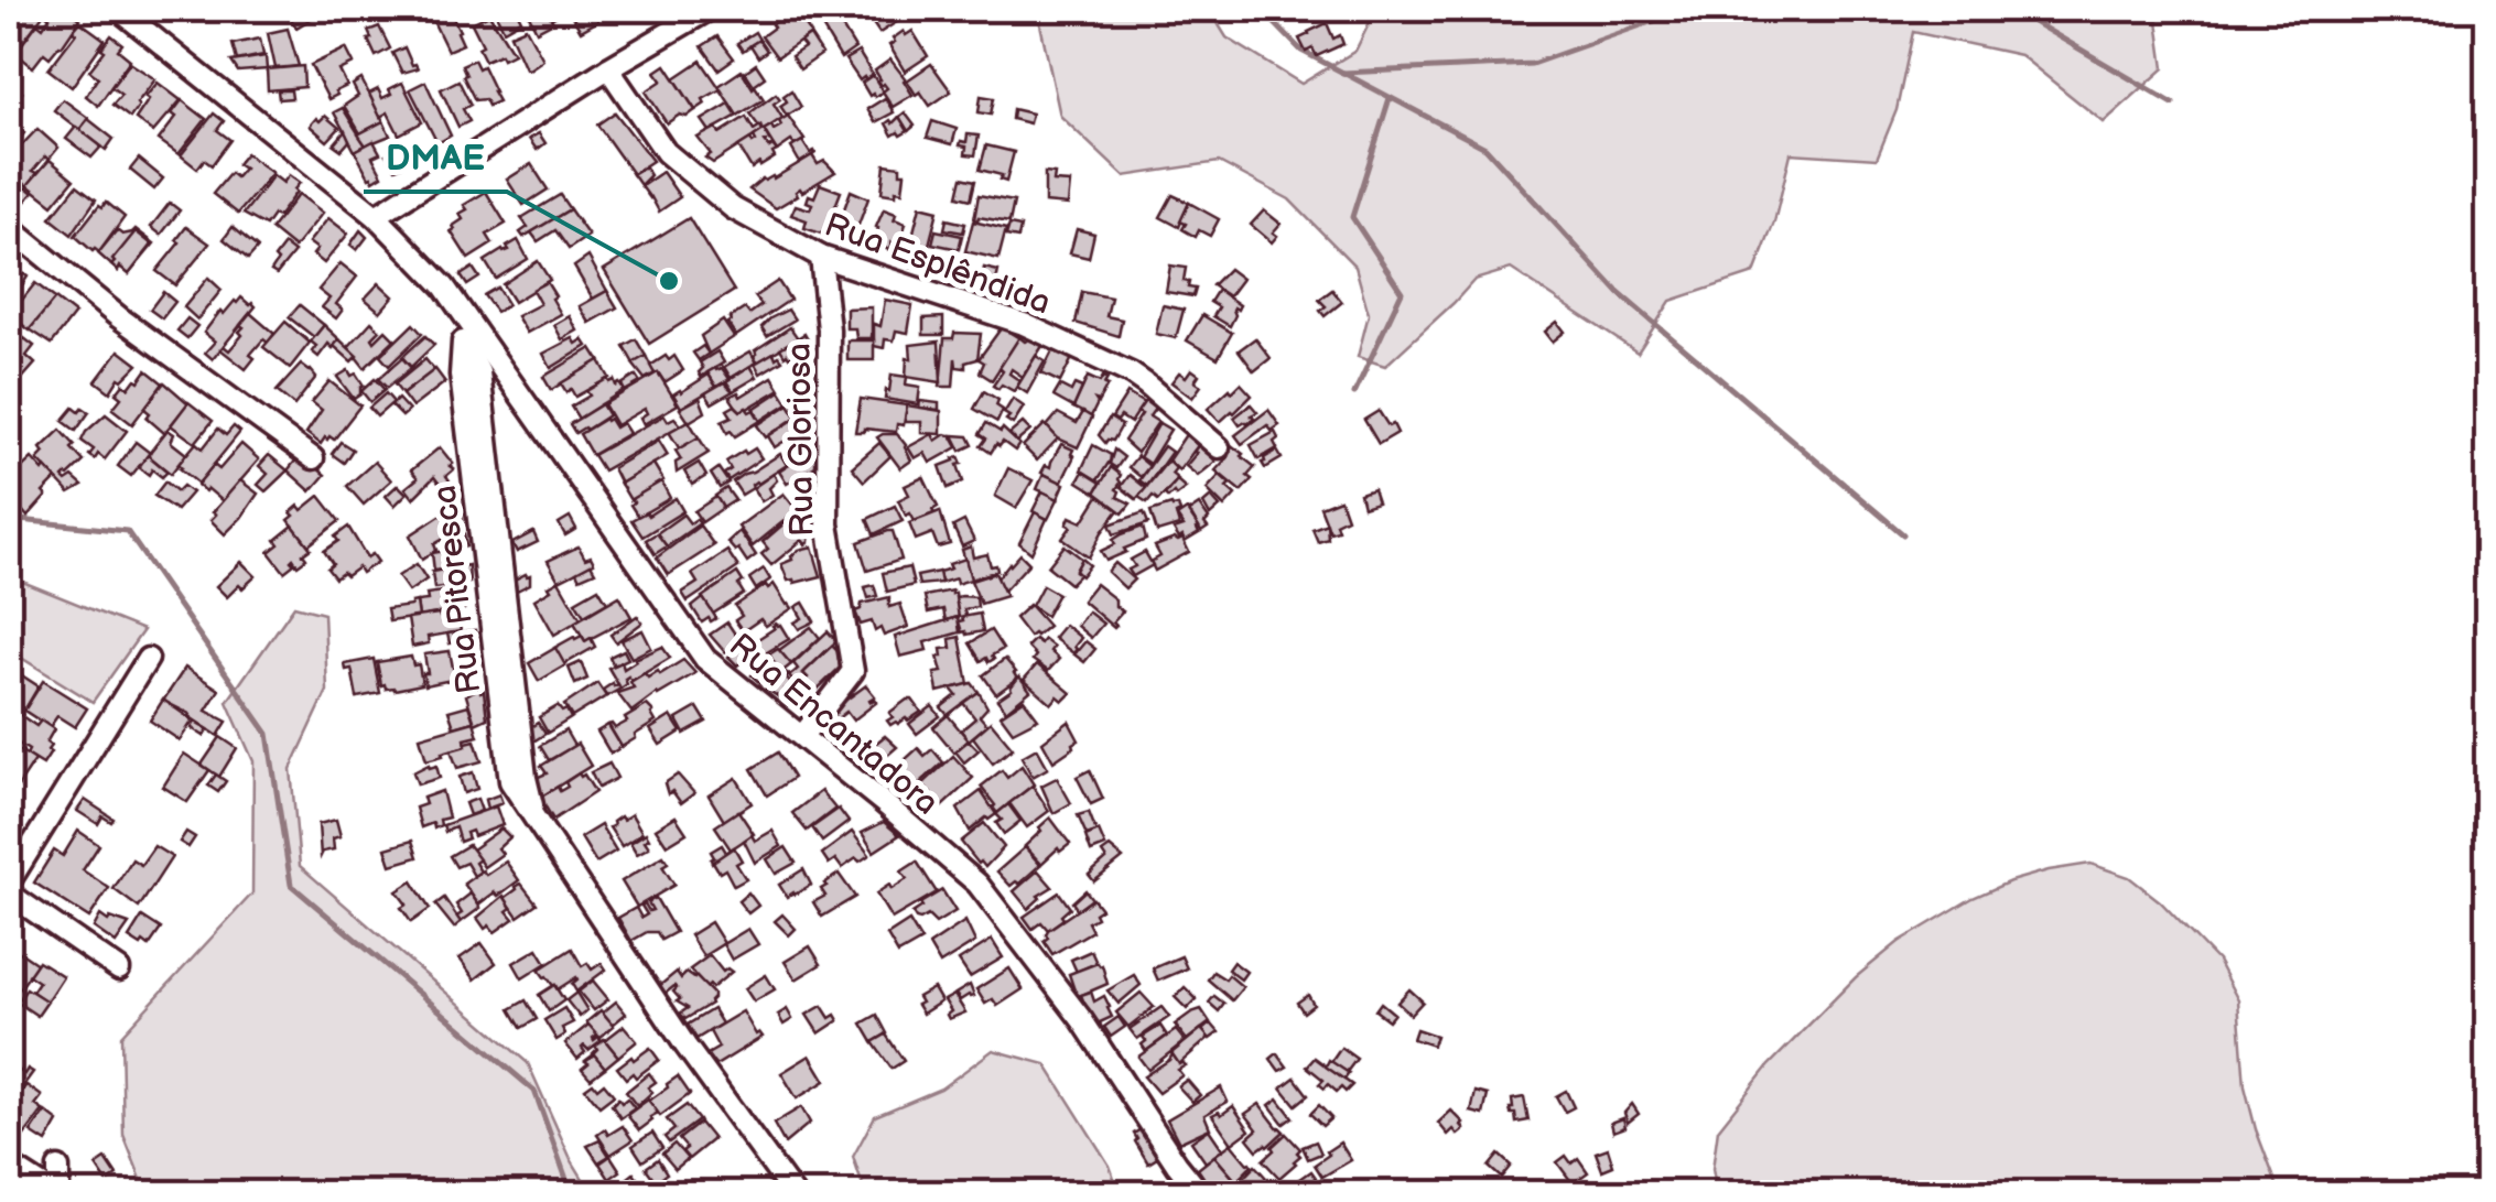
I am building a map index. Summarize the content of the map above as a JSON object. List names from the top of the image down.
{
  "streets": {
    "street": [
      "Rua Esplêndida",
      "Rua Gloriosa",
      "Rua Pitoresca",
      "Rua Encantadora"
    ]
  },
  "crossings": [
    ["Rua Esplêndida", "Rua Gloriosa"],
    ["Rua Gloriosa", "Rua Encantadora"],
    ["Rua Pitoresca", "Rua Encantadora"]
  ],
  "places": ["DMAE"]
}
